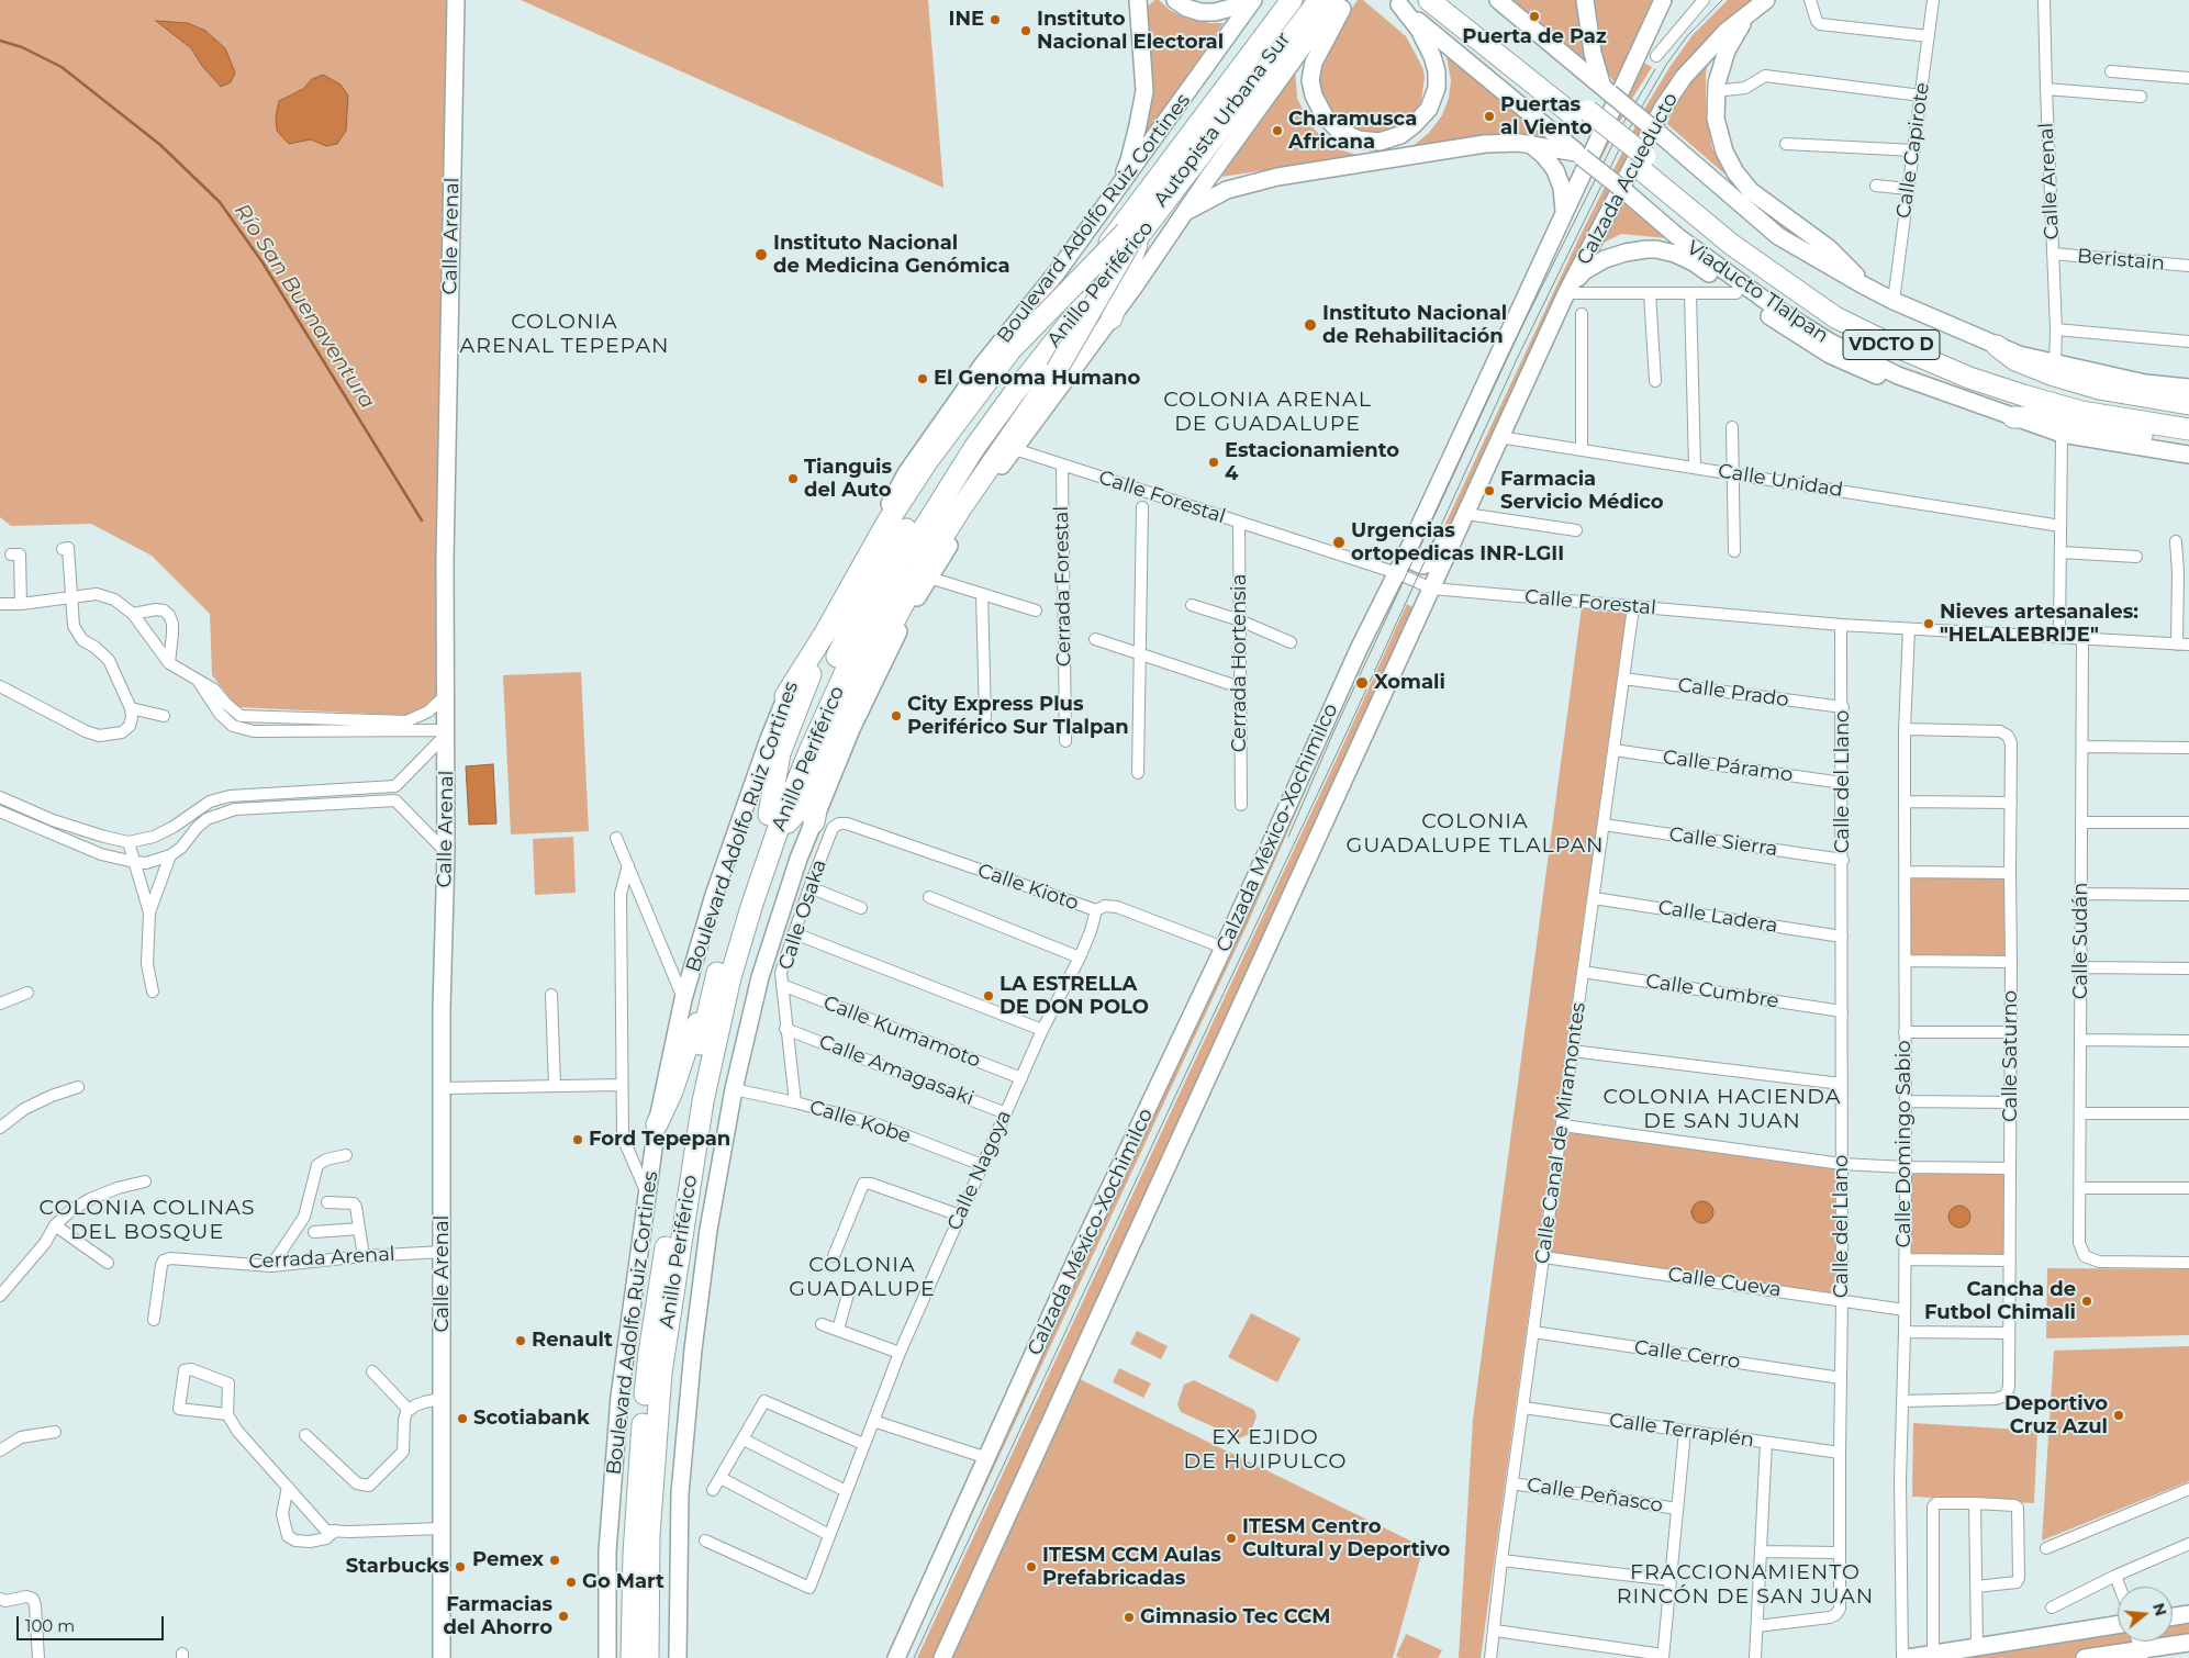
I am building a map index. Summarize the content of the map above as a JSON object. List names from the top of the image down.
{
  "streets": {
    "highway": [
      "Autopista Urbana Sur",
      "Anillo Periférico",
      "Viaducto Tlalpan",
      "VDCTO D"
    ],
    "main road": [
      "Calzada Acueducto",
      "Calle Arenal",
      "Boulevard Adolfo Ruiz Cortines",
      "Calzada México-Xochimilco"
    ],
    "street": [
      "Calle Capirote",
      "Beristain",
      "Calle Unidad",
      "Calle Forestal",
      "Cerrada Forestal",
      "Cerrada Hortensia",
      "Calle Prado",
      "Calle Páramo",
      "Calle del Llano",
      "Calle Sierra",
      "Calle Kioto",
      "Calle Osaka",
      "Calle Ladera",
      "Calle Sudán",
      "Calle Cumbre",
      "Calle Kumamoto",
      "Calle Saturno",
      "Calle Amagasaki",
      "Calle Kobe",
      "Calle Canal de Miramontes",
      "Calle Domingo Sabio",
      "Calle Nagoya",
      "Cerrada Arenal",
      "Calle Cueva",
      "Calle Cerro",
      "Calle Terraplén",
      "Calle Peñasco"
    ]
  },
  "crossings": [
    ["Autopista Urbana Sur", "Anillo Periférico"],
    ["Calzada Acueducto", "Calzada México-Xochimilco"],
    ["Calle Arenal", "Beristain"],
    ["Calle Arenal", "Cerrada Arenal"],
    ["Calle Unidad", "Calzada México-Xochimilco"],
    ["Calle Forestal", "Cerrada Forestal"],
    ["Calle Forestal", "Cerrada Hortensia"],
    ["Calle Forestal", "Calle del Llano"],
    ["Calle Forestal", "Calzada México-Xochimilco"],
    ["Calle Forestal", "Calle Sudán"],
    ["Calle Forestal", "Calle Canal de Miramontes"],
    ["Calle Forestal", "Calle Domingo Sabio"],
    ["Calle Prado", "Calle del Llano"],
    ["Calle Prado", "Calle Canal de Miramontes"],
    ["Calle Páramo", "Calle del Llano"],
    ["Calle Páramo", "Calle Canal de Miramontes"],
    ["Calle del Llano", "Calle Sierra"],
    ["Calle del Llano", "Calle Ladera"],
    ["Calle del Llano", "Calle Cumbre"],
    ["Calle del Llano", "Calle Cueva"],
    ["Calle del Llano", "Calle Cerro"],
    ["Calle del Llano", "Calle Terraplén"],
    ["Calzada México-Xochimilco", "Calle Kioto"],
    ["Calle Sierra", "Calle Canal de Miramontes"],
    ["Calle Kioto", "Calle Osaka"],
    ["Calle Kioto", "Calle Nagoya"],
    ["Calle Osaka", "Calle Kumamoto"],
    ["Calle Osaka", "Calle Amagasaki"],
    ["Calle Osaka", "Calle Kobe"],
    ["Calle Ladera", "Calle Canal de Miramontes"],
    ["Calle Cumbre", "Calle Canal de Miramontes"],
    ["Calle Kumamoto", "Calle Nagoya"],
    ["Calle Saturno", "Calle Domingo Sabio"],
    ["Calle Amagasaki", "Calle Nagoya"],
    ["Calle Kobe", "Calle Nagoya"],
    ["Calle Canal de Miramontes", "Calle Cueva"],
    ["Calle Canal de Miramontes", "Calle Cerro"],
    ["Calle Canal de Miramontes", "Calle Terraplén"],
    ["Calle Canal de Miramontes", "Calle Peñasco"],
    ["Calle Domingo Sabio", "Calle Cueva"]
  ],
  "districts": [
    "COLONIA ARENAL TEPEPAN",
    "COLONIA ARENAL DE GUADALUPE",
    "COLONIA GUADALUPE TLALPAN",
    "COLONIA HACIENDA DE SAN JUAN",
    "COLONIA COLINAS DEL BOSQUE",
    "COLONIA GUADALUPE",
    "EX EJIDO DE HUIPULCO",
    "FRACCIONAMIENTO RINCÓN DE SAN JUAN"
  ],
  "water": ["Río San Buenaventura"],
  "places": [
    "Puerta de Paz",
    "INE",
    "Instituto Nacional Electoral",
    "Puertas al Viento",
    "Charamusca Africana",
    "Instituto Nacional de Medicina Genómica",
    "Instituto Nacional de Rehabilitación",
    "El Genoma Humano",
    "Estacionamiento 4",
    "Tianguis del Auto",
    "Farmacia Servicio Médico",
    "Urgencias ortopedicas INR-LGII",
    "Nieves artesanales: \"HELALEBRIJE\"",
    "Xomali",
    "City Express Plus Periférico Sur Tlalpan",
    "LA ESTRELLA DE DON POLO",
    "Ford Tepepan",
    "Cancha de Futbol Chimali",
    "Renault",
    "Deportivo Cruz Azul",
    "Scotiabank",
    "ITESM Centro Cultural y Deportivo",
    "Pemex",
    "Starbucks",
    "ITESM CCM Aulas Prefabricadas",
    "Go Mart",
    "Farmacias del Ahorro",
    "Gimnasio Tec CCM"
  ],
  "scale_bar": "100 m",
  "north": "right"
}
